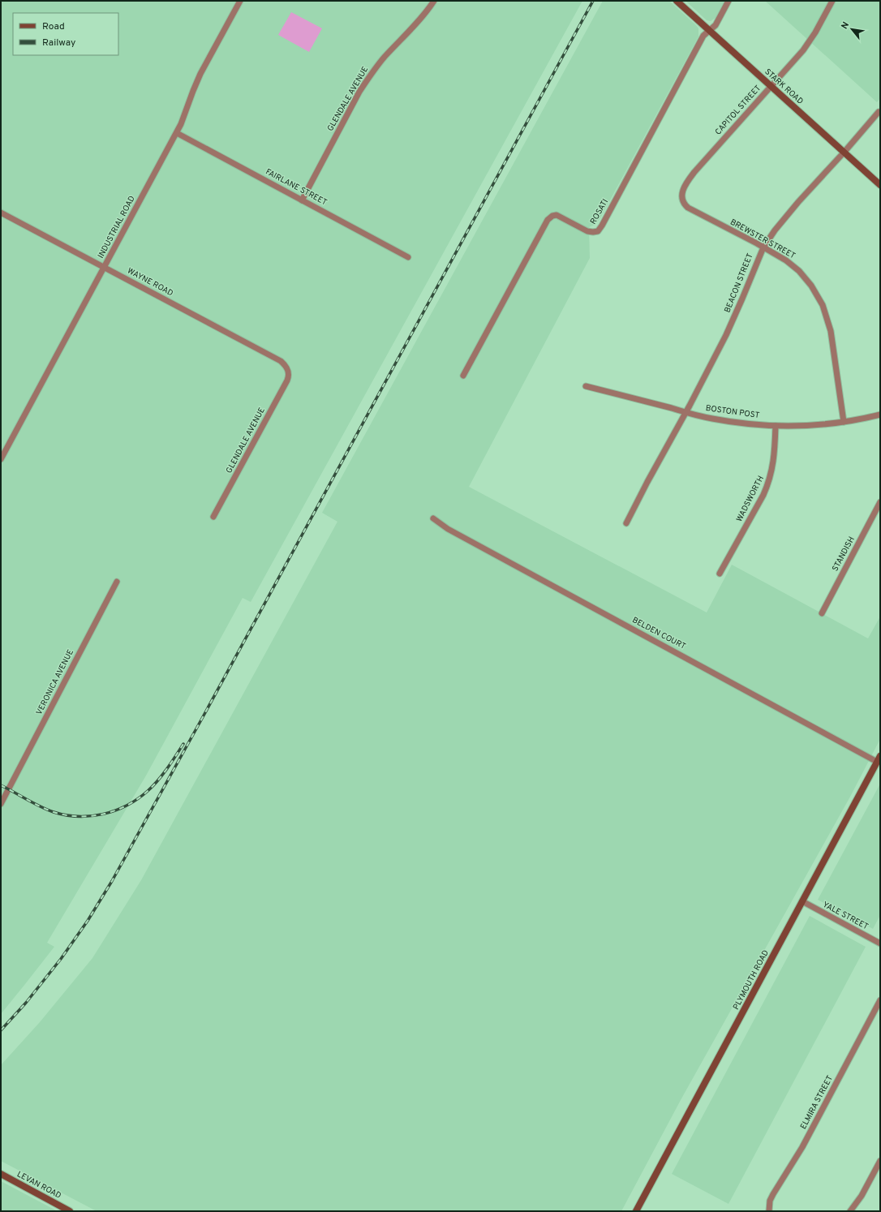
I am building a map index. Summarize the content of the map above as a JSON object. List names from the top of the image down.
{
  "streets": {
    "main road": ["STARK ROAD", "PLYMOUTH ROAD", "LEVAN ROAD"],
    "street": [
      "GLENDALE AVENUE",
      "CAPITOL STREET",
      "FAIRLANE STREET",
      "ROSATI",
      "INDUSTRIAL ROAD",
      "BREWSTER STREET",
      "WAYNE ROAD",
      "BEACON STREET",
      "BOSTON POST",
      "WADSWORTH",
      "STANDISH",
      "BELDEN COURT",
      "VERONICA AVENUE",
      "YALE STREET",
      "ELMIRA STREET"
    ]
  },
  "crossings": [
    ["STARK ROAD", "CAPITOL STREET"],
    ["STARK ROAD", "ROSATI"],
    ["STARK ROAD", "BEACON STREET"],
    ["GLENDALE AVENUE", "FAIRLANE STREET"],
    ["GLENDALE AVENUE", "WAYNE ROAD"],
    ["CAPITOL STREET", "BREWSTER STREET"],
    ["FAIRLANE STREET", "INDUSTRIAL ROAD"],
    ["INDUSTRIAL ROAD", "WAYNE ROAD"],
    ["BREWSTER STREET", "BEACON STREET"],
    ["BREWSTER STREET", "BOSTON POST"],
    ["BEACON STREET", "BOSTON POST"],
    ["BOSTON POST", "WADSWORTH"],
    ["BELDEN COURT", "PLYMOUTH ROAD"],
    ["YALE STREET", "PLYMOUTH ROAD"]
  ],
  "legend": ["Road", "Railway"],
  "north": "top left"
}
